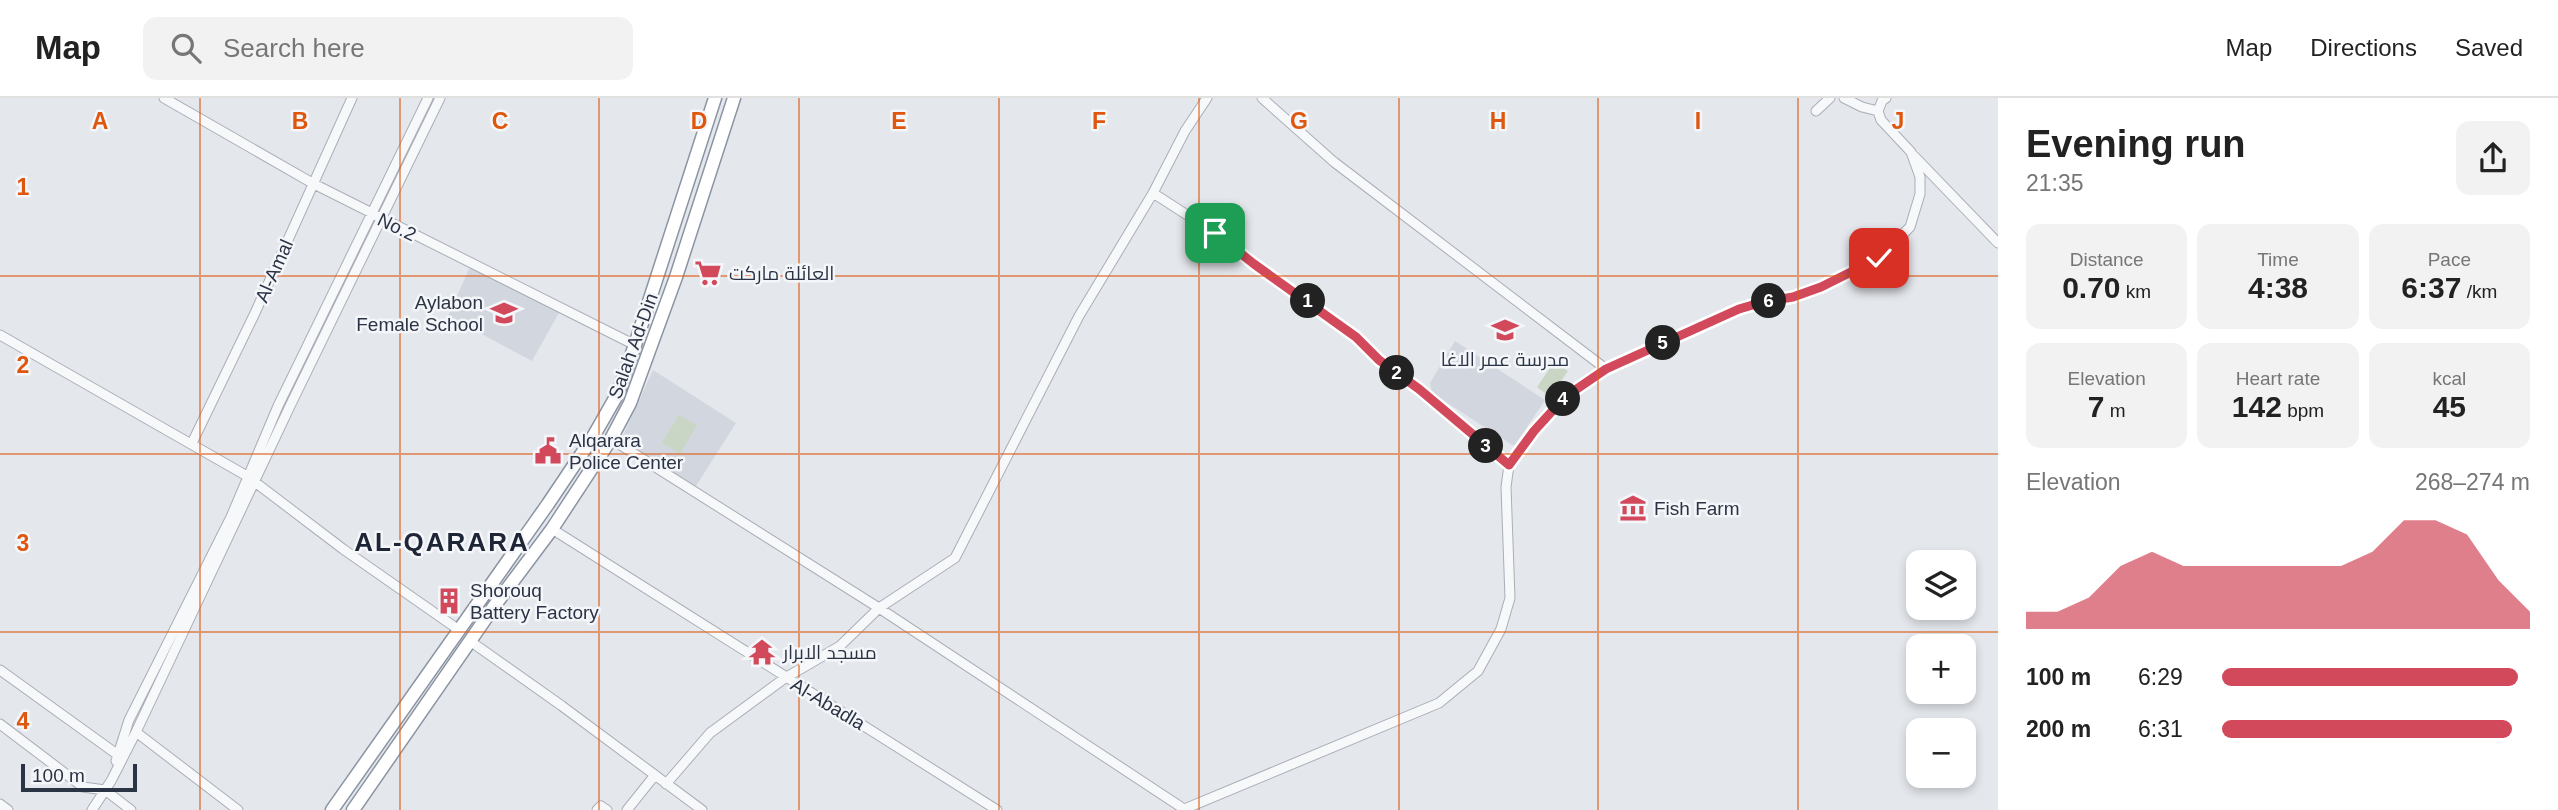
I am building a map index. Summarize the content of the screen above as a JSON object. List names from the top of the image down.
{
  "streets": {
    "highway": ["Salah Ad-Din"],
    "street": ["No.2", "Al-Amal", "Al-Abadla"]
  },
  "crossings": [
    ["No.2", "Al-Amal"],
    ["No.2", "Salah Ad-Din"],
    ["Salah Ad-Din", "Al-Abadla"]
  ],
  "districts": ["AL-QARARA"],
  "places": {
    "supermarket": ["العائلة ماركت"],
    "school or university": ["Aylabon Female School", "مدرسة عمر الاغا"],
    "public building": ["Alqarara Police Center"],
    "museum": ["Fish Farm"],
    "building": ["Shorouq Battery Factory"],
    "temple": ["مسجد الابرار"]
  },
  "scale_bar": "100 m",
  "page": {
    "header": "Map",
    "search": "Search here",
    "nav": ["Map", "Directions", "Saved"],
    "heading": ["Evening run", "21:35"],
    "stats": [
      ["Distance", "0.70 km"],
      ["Time", "4:38"],
      ["Pace", "6:37 /km"],
      ["Elevation", "7 m"],
      ["Heart rate", "142 bpm"],
      ["kcal", "45"]
    ],
    "pins": [
      "1",
      "6",
      "5",
      "2",
      "4",
      "3"
    ],
    "chart": ["Elevation", "268–274 m"],
    "map_buttons": ["+", "−"],
    "list": [
      {
        "name": "100 m",
        "note": "6:29"
      },
      {
        "name": "200 m",
        "note": "6:31"
      }
    ],
    "scale": "100 m"
  },
  "grid": {
    "columns": [
      "A",
      "B",
      "C",
      "D",
      "E",
      "F",
      "G",
      "H",
      "I",
      "J"
    ],
    "rows": [
      "1",
      "2",
      "3",
      "4"
    ]
  }
}
